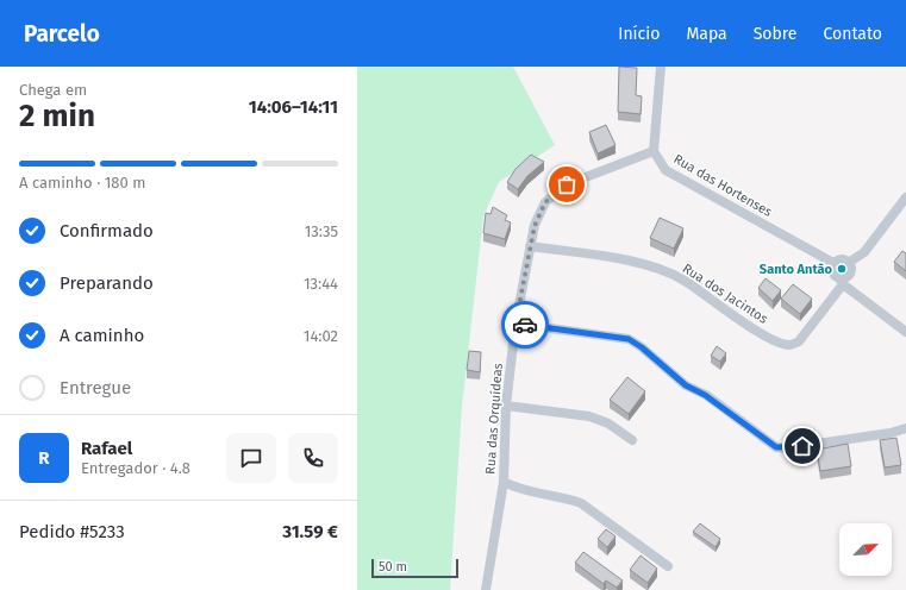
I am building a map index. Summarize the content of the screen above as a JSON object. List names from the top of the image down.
{
  "streets": {
    "street": ["Rua das Hortenses", "Rua dos Jacintos", "Rua das Orquídeas"]
  },
  "crossings": [
    ["Rua das Hortenses", "Rua dos Jacintos"],
    ["Rua das Hortenses", "Rua das Orquídeas"],
    ["Rua dos Jacintos", "Rua das Orquídeas"]
  ],
  "places": ["Santo Antão"],
  "scale_bar": "50 m",
  "north": "top right",
  "page": {
    "header": "Parcelo",
    "nav": [
      "Início",
      "Mapa",
      "Sobre",
      "Contato"
    ],
    "heading": ["2 min", "Chega em", "14:06–14:11"],
    "panel": [
      "Rafael",
      "Entregador · 4.8",
      "Pedido #5233",
      "31.59 €"
    ],
    "bar": "A caminho · 180 m",
    "list": [
      ["Confirmado", "13:35"],
      ["Preparando", "13:44"],
      ["A caminho", "14:02"],
      "Entregue"
    ],
    "round": "R",
    "scale": "50 m"
  }
}
